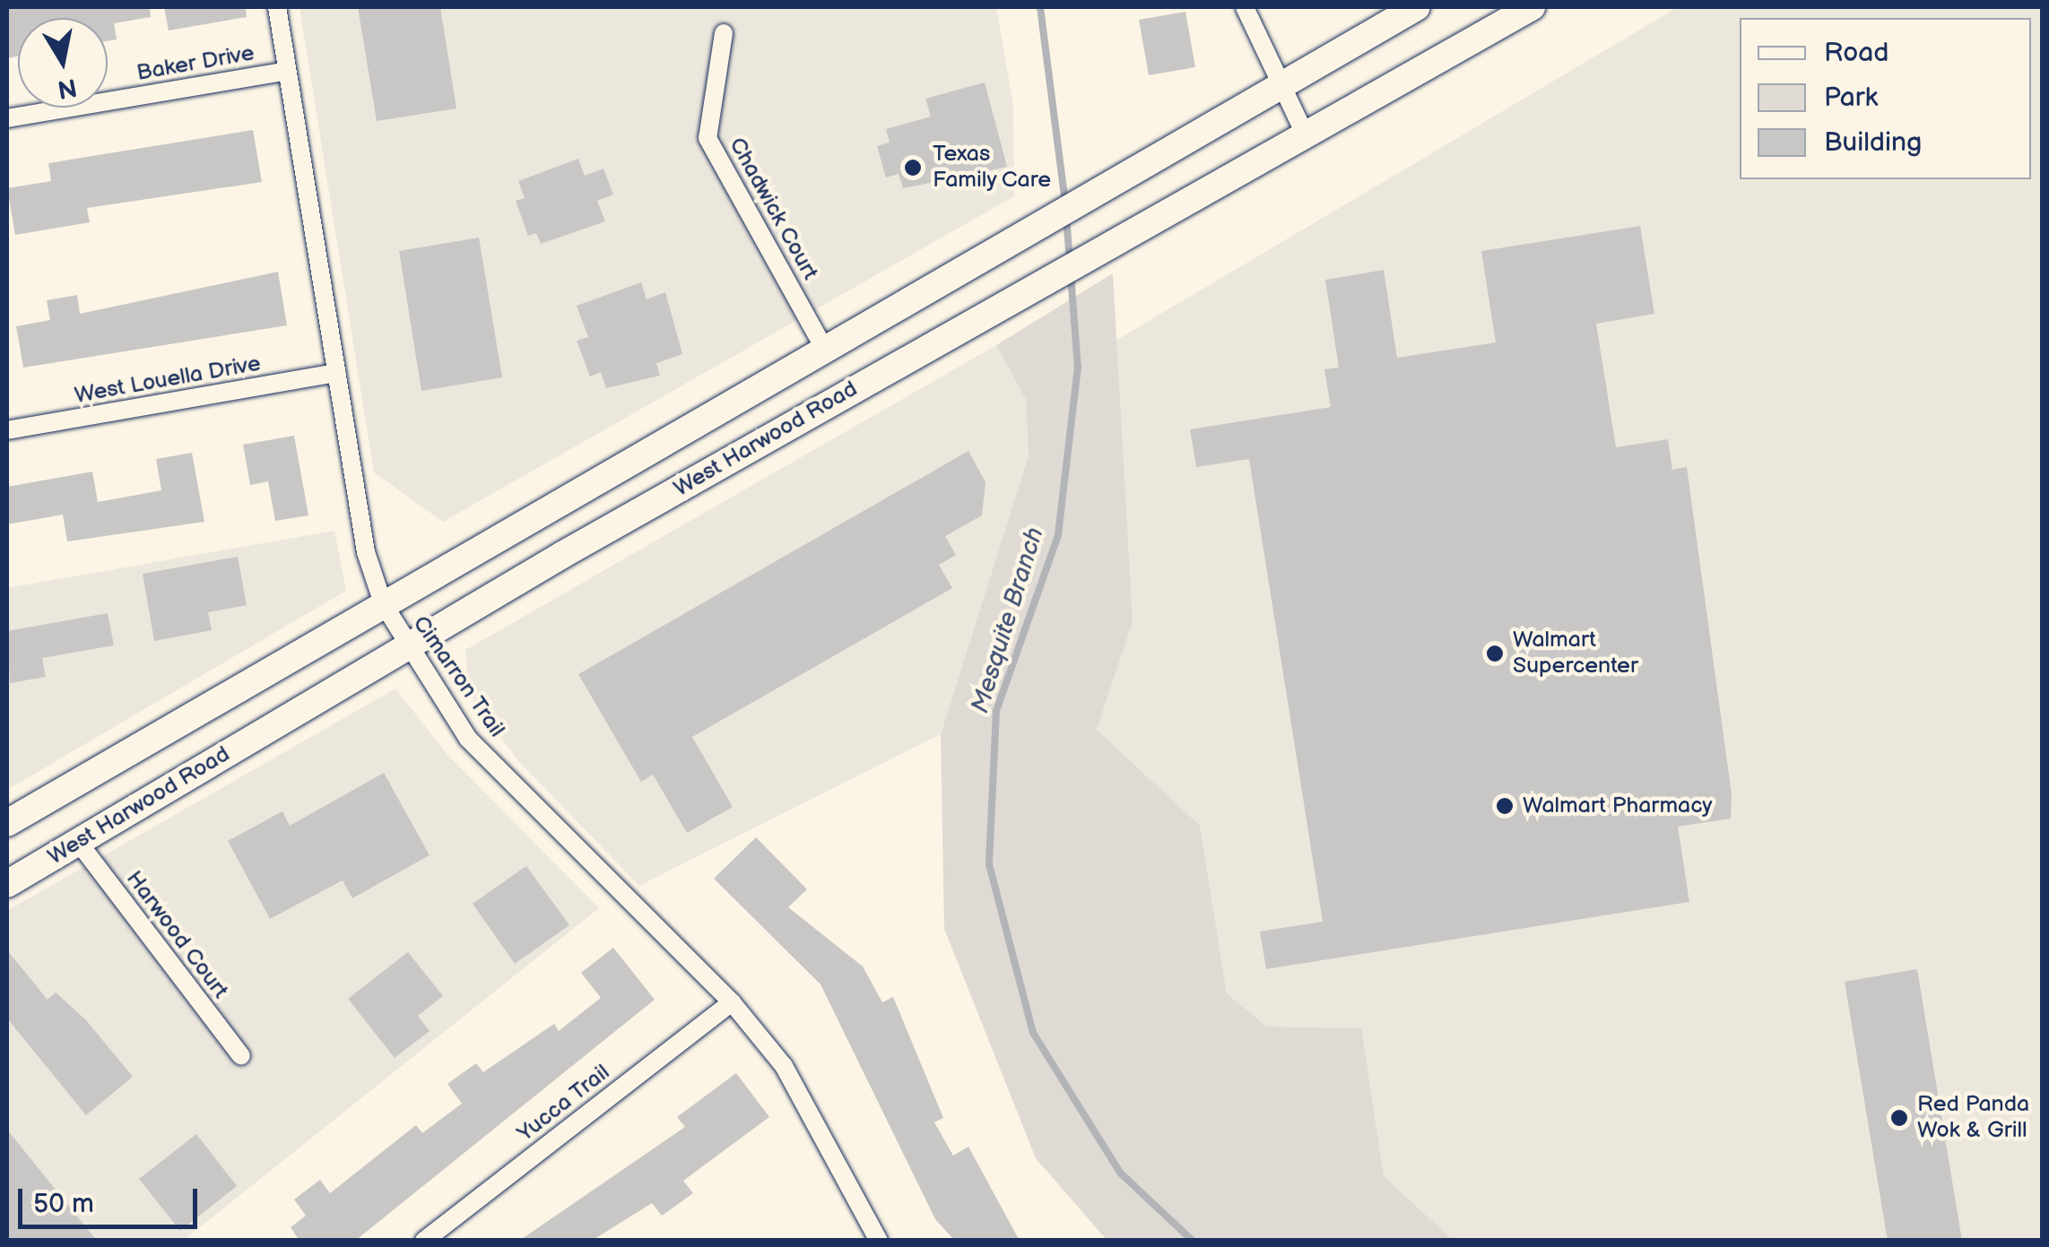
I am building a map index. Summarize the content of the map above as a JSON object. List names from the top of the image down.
{
  "streets": {
    "main road": ["West Harwood Road"],
    "street": [
      "Baker Drive",
      "Chadwick Court",
      "West Louella Drive",
      "Cimarron Trail",
      "Harwood Court",
      "Yucca Trail"
    ]
  },
  "crossings": [
    ["Baker Drive", "Cimarron Trail"],
    ["West Louella Drive", "Cimarron Trail"],
    ["West Harwood Road", "Cimarron Trail"],
    ["West Harwood Road", "Harwood Court"],
    ["Cimarron Trail", "Yucca Trail"]
  ],
  "water": ["Mesquite Branch"],
  "places": [
    "Texas Family Care",
    "Walmart Supercenter",
    "Walmart Pharmacy",
    "Red Panda Wok & Grill"
  ],
  "legend": ["Road", "Park", "Building"],
  "scale_bar": "50 m",
  "north": "bottom"
}
